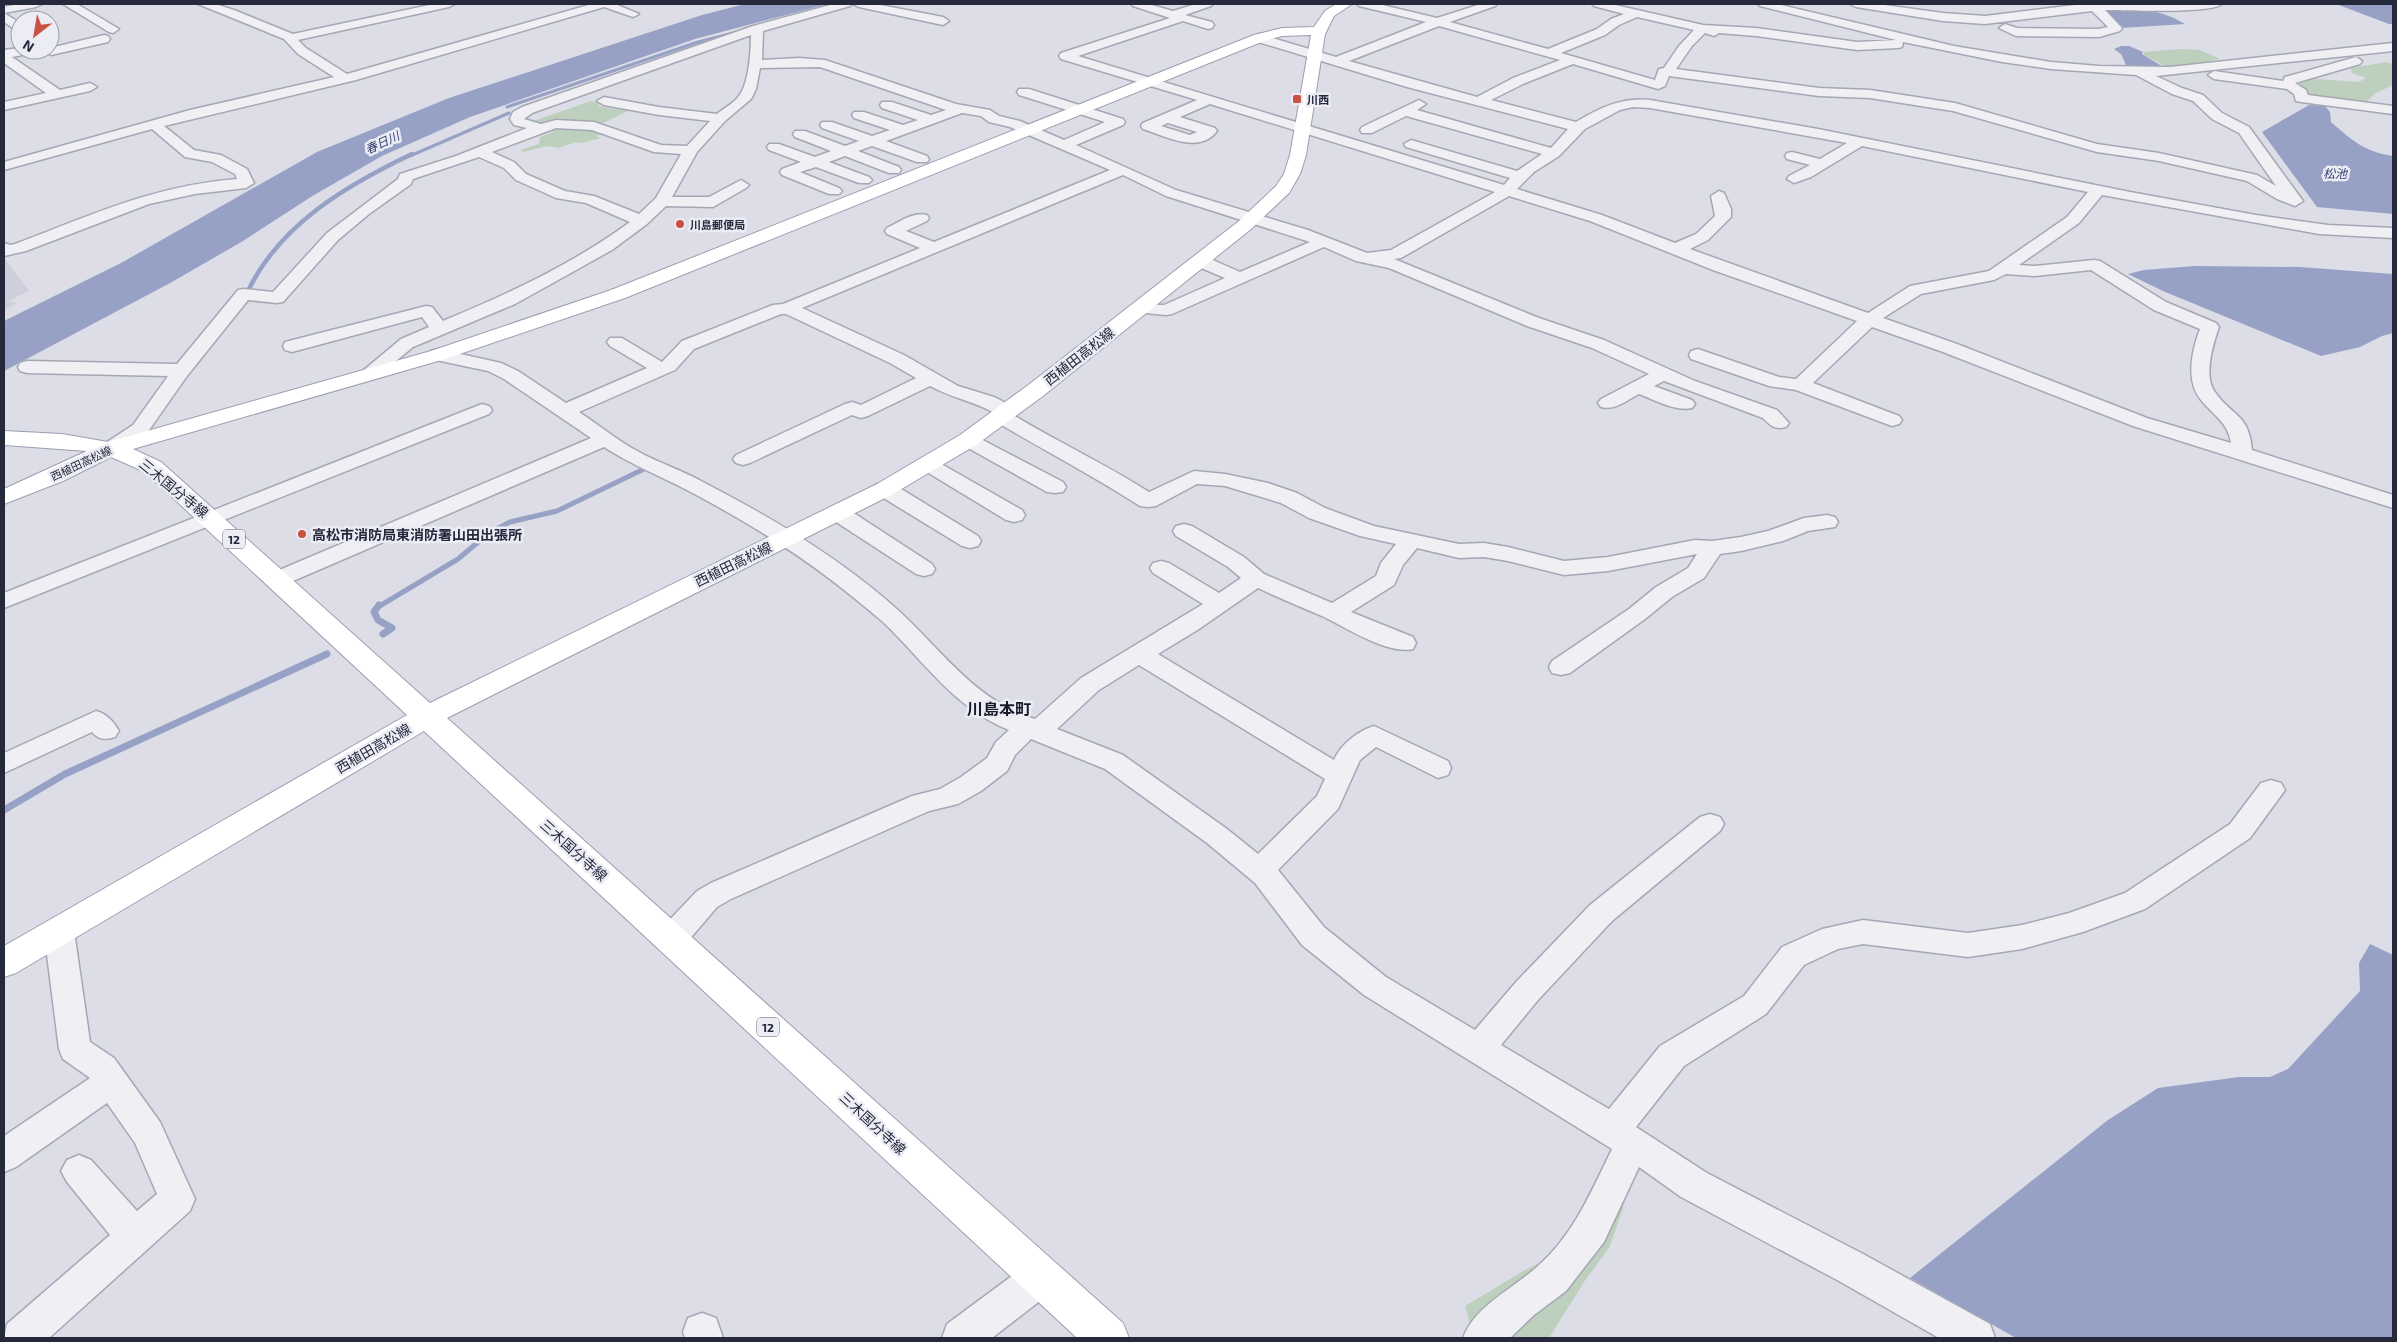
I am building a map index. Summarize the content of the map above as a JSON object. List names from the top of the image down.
{
  "streets": {
    "main road": ["西植田高松線", "三木国分寺線", "12"]
  },
  "crossings": [
    ["西植田高松線", "三木国分寺線"]
  ],
  "districts": ["川島本町"],
  "water": ["春日川", "松池"],
  "places": {
    "transit": ["川西"],
    "other": ["川島郵便局", "高松市消防局東消防署山田出張所"]
  },
  "north": "bottom left"
}
